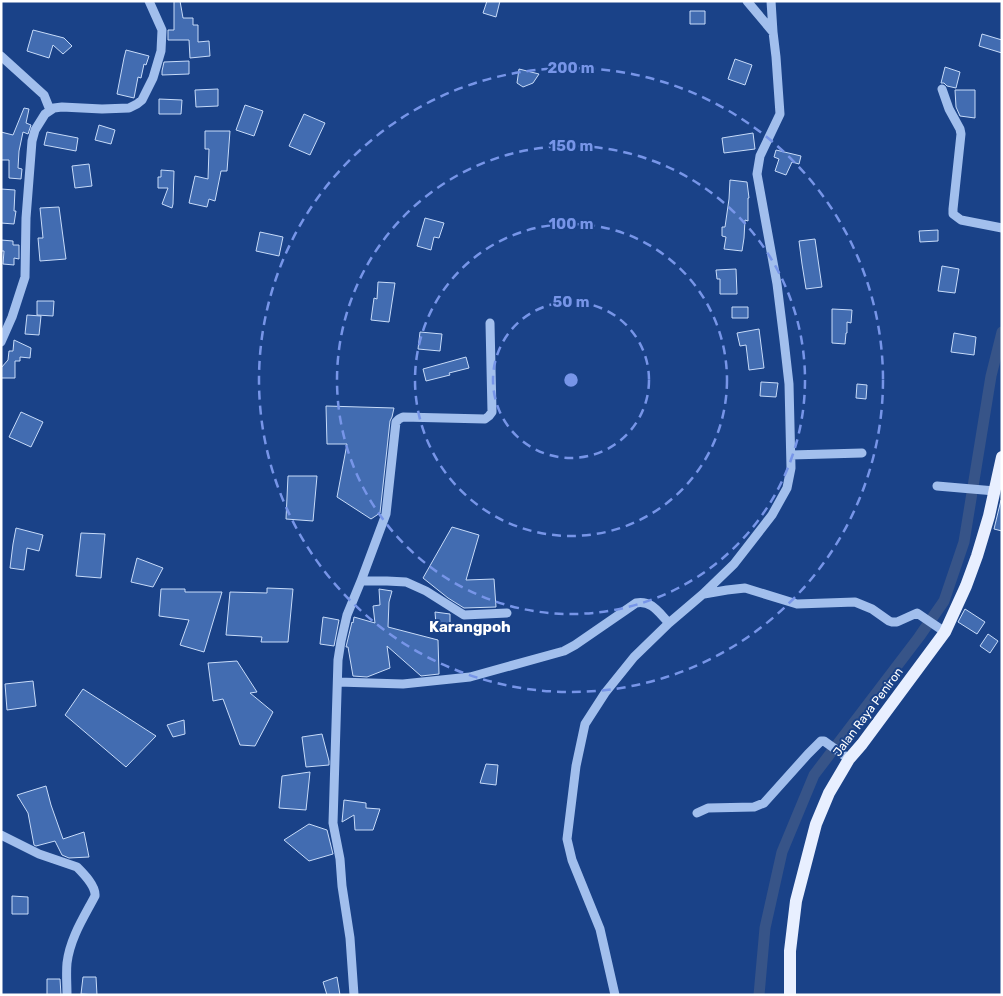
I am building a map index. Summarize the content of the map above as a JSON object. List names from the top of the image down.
{
  "streets": {
    "main road": ["Jalan Raya Peniron"]
  },
  "districts": ["Karangpoh"],
  "rings": [
    "200 m",
    "150 m",
    "100 m",
    "50 m"
  ]
}
